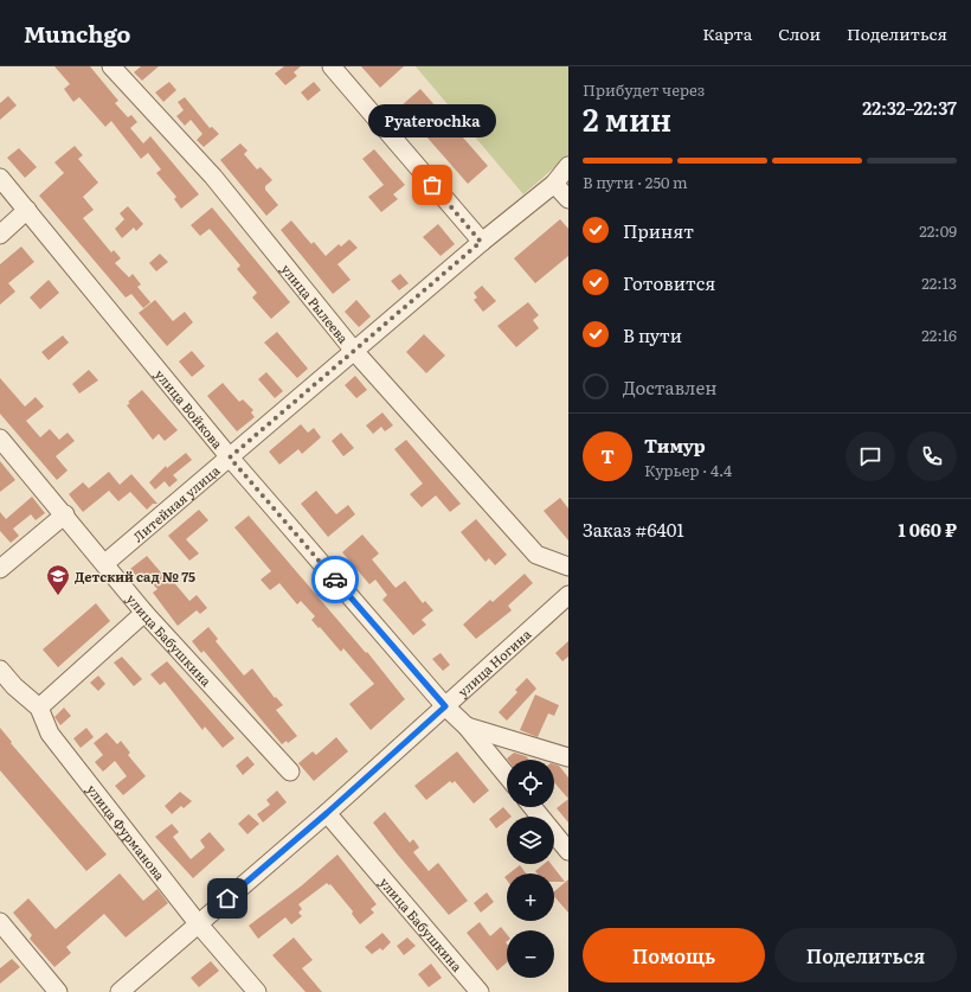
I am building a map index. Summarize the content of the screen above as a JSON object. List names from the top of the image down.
{
  "streets": {
    "street": [
      "улица Рылеева",
      "улица Войкова",
      "Литейная улица",
      "улица Бабушкина",
      "улица Ногина",
      "улица Фурманова"
    ]
  },
  "crossings": [
    ["улица Рылеева", "Литейная улица"],
    ["улица Войкова", "Литейная улица"],
    ["улица Войкова", "улица Ногина"],
    ["Литейная улица", "улица Бабушкина"],
    ["улица Бабушкина", "улица Ногина"],
    ["улица Ногина", "улица Фурманова"]
  ],
  "places": {
    "other": ["Pyaterochka"],
    "school or university": ["Детский сад № 75"]
  },
  "page": {
    "header": "Munchgo",
    "nav": ["Карта", "Слои", "Поделиться"],
    "heading": ["2 мин", "Прибудет через", "22:32–22:37"],
    "panel": [
      "Тимур",
      "Курьер · 4.4",
      "Заказ #6401",
      "1 060 ₽"
    ],
    "bubble": "Pyaterochka",
    "bar": "В пути · 250 m",
    "list": [
      ["Принят", "22:09"],
      ["Готовится", "22:13"],
      ["В пути", "22:16"],
      "Доставлен"
    ],
    "round": "Т",
    "map_buttons": ["+", "−"],
    "buttons": ["Помощь", "Поделиться"]
  }
}
